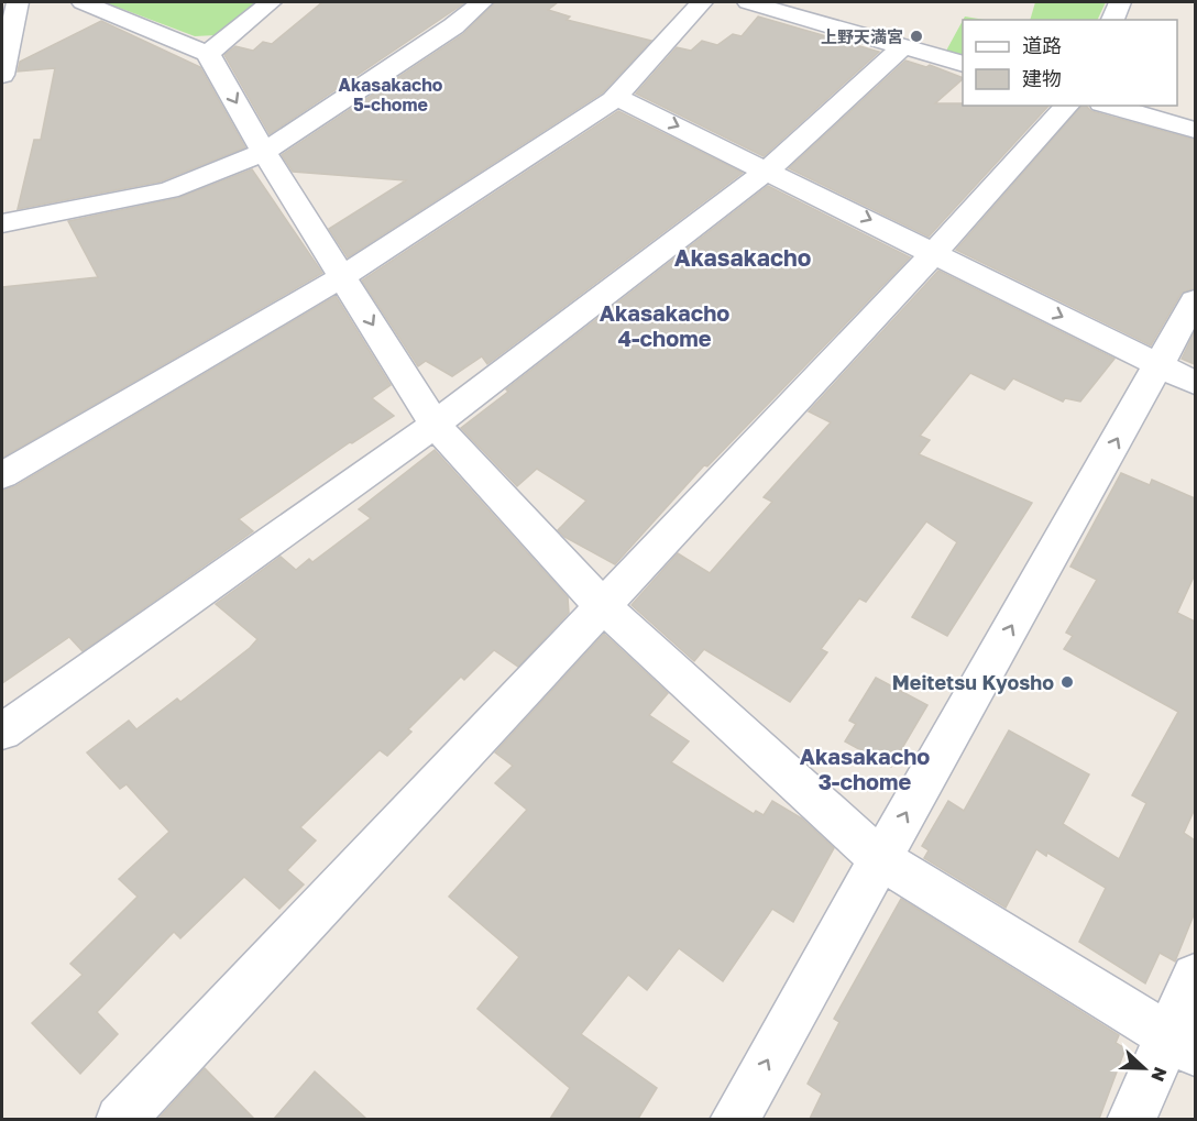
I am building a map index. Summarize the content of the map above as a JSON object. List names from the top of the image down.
{
  "districts": [
    "Akasakacho 5-chome",
    "Akasakacho",
    "Akasakacho 4-chome",
    "Akasakacho 3-chome"
  ],
  "places": ["上野天満宮", "Meitetsu Kyosho"],
  "legend": ["道路", "建物"],
  "north": "right"
}
